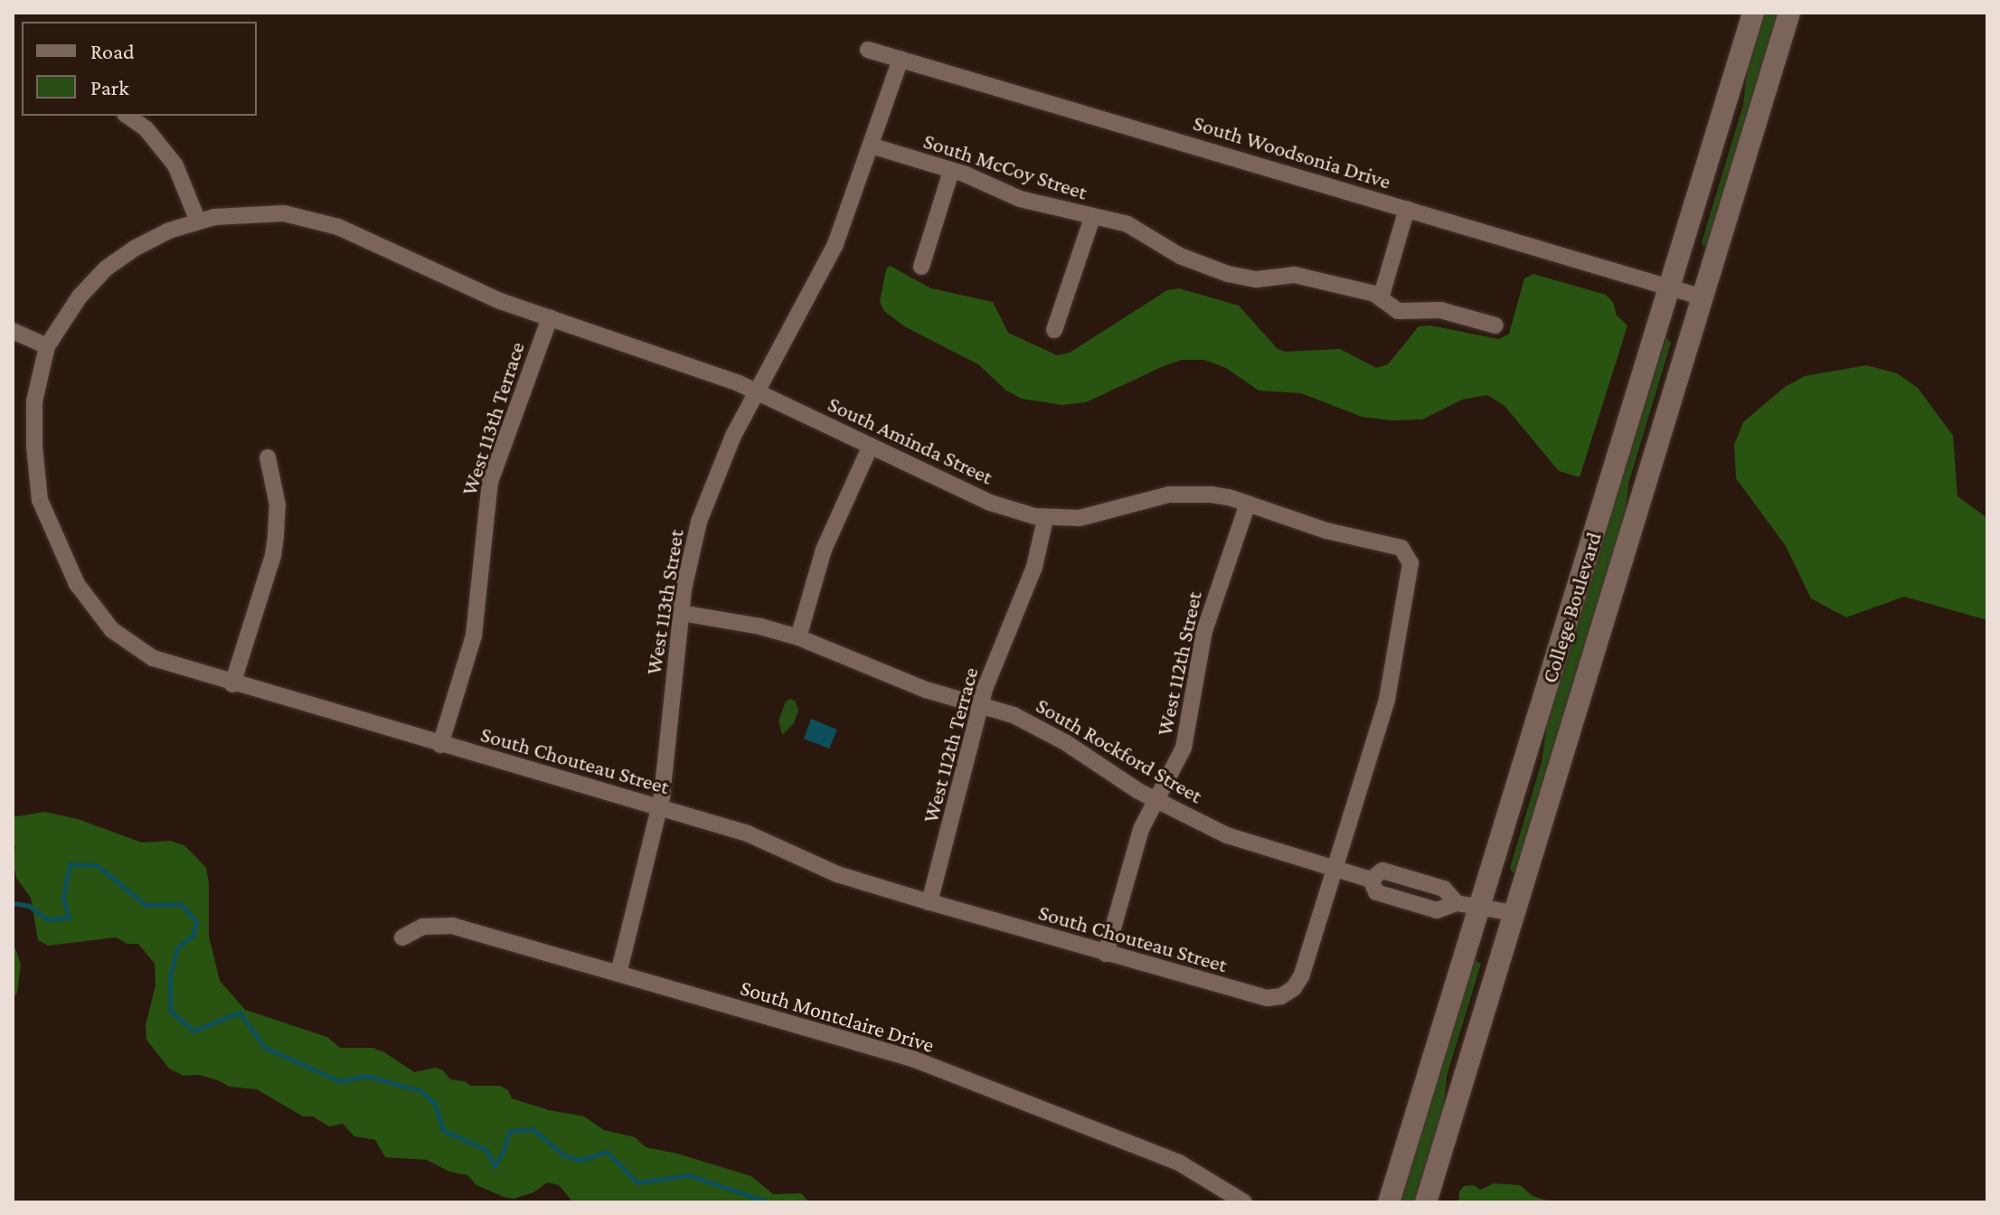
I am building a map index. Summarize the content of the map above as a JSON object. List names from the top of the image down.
{
  "streets": {
    "main road": ["College Boulevard"],
    "street": [
      "South Woodsonia Drive",
      "South McCoy Street",
      "West 113th Terrace",
      "South Aminda Street",
      "West 113th Street",
      "West 112th Street",
      "West 112th Terrace",
      "South Rockford Street",
      "South Chouteau Street",
      "South Montclaire Drive"
    ]
  },
  "crossings": [
    ["South Woodsonia Drive", "West 113th Street"],
    ["South Woodsonia Drive", "College Boulevard"],
    ["South McCoy Street", "West 113th Street"],
    ["West 113th Terrace", "South Aminda Street"],
    ["West 113th Terrace", "South Chouteau Street"],
    ["South Aminda Street", "West 113th Street"],
    ["South Aminda Street", "West 112th Street"],
    ["South Aminda Street", "West 112th Terrace"],
    ["South Aminda Street", "South Rockford Street"],
    ["South Aminda Street", "South Chouteau Street"],
    ["West 113th Street", "South Rockford Street"],
    ["West 113th Street", "South Chouteau Street"],
    ["West 113th Street", "South Montclaire Drive"],
    ["College Boulevard", "South Rockford Street"],
    ["West 112th Street", "South Rockford Street"],
    ["West 112th Street", "South Chouteau Street"],
    ["West 112th Terrace", "South Rockford Street"],
    ["West 112th Terrace", "South Chouteau Street"],
    ["South Rockford Street", "South Chouteau Street"]
  ],
  "legend": ["Road", "Park"]
}
